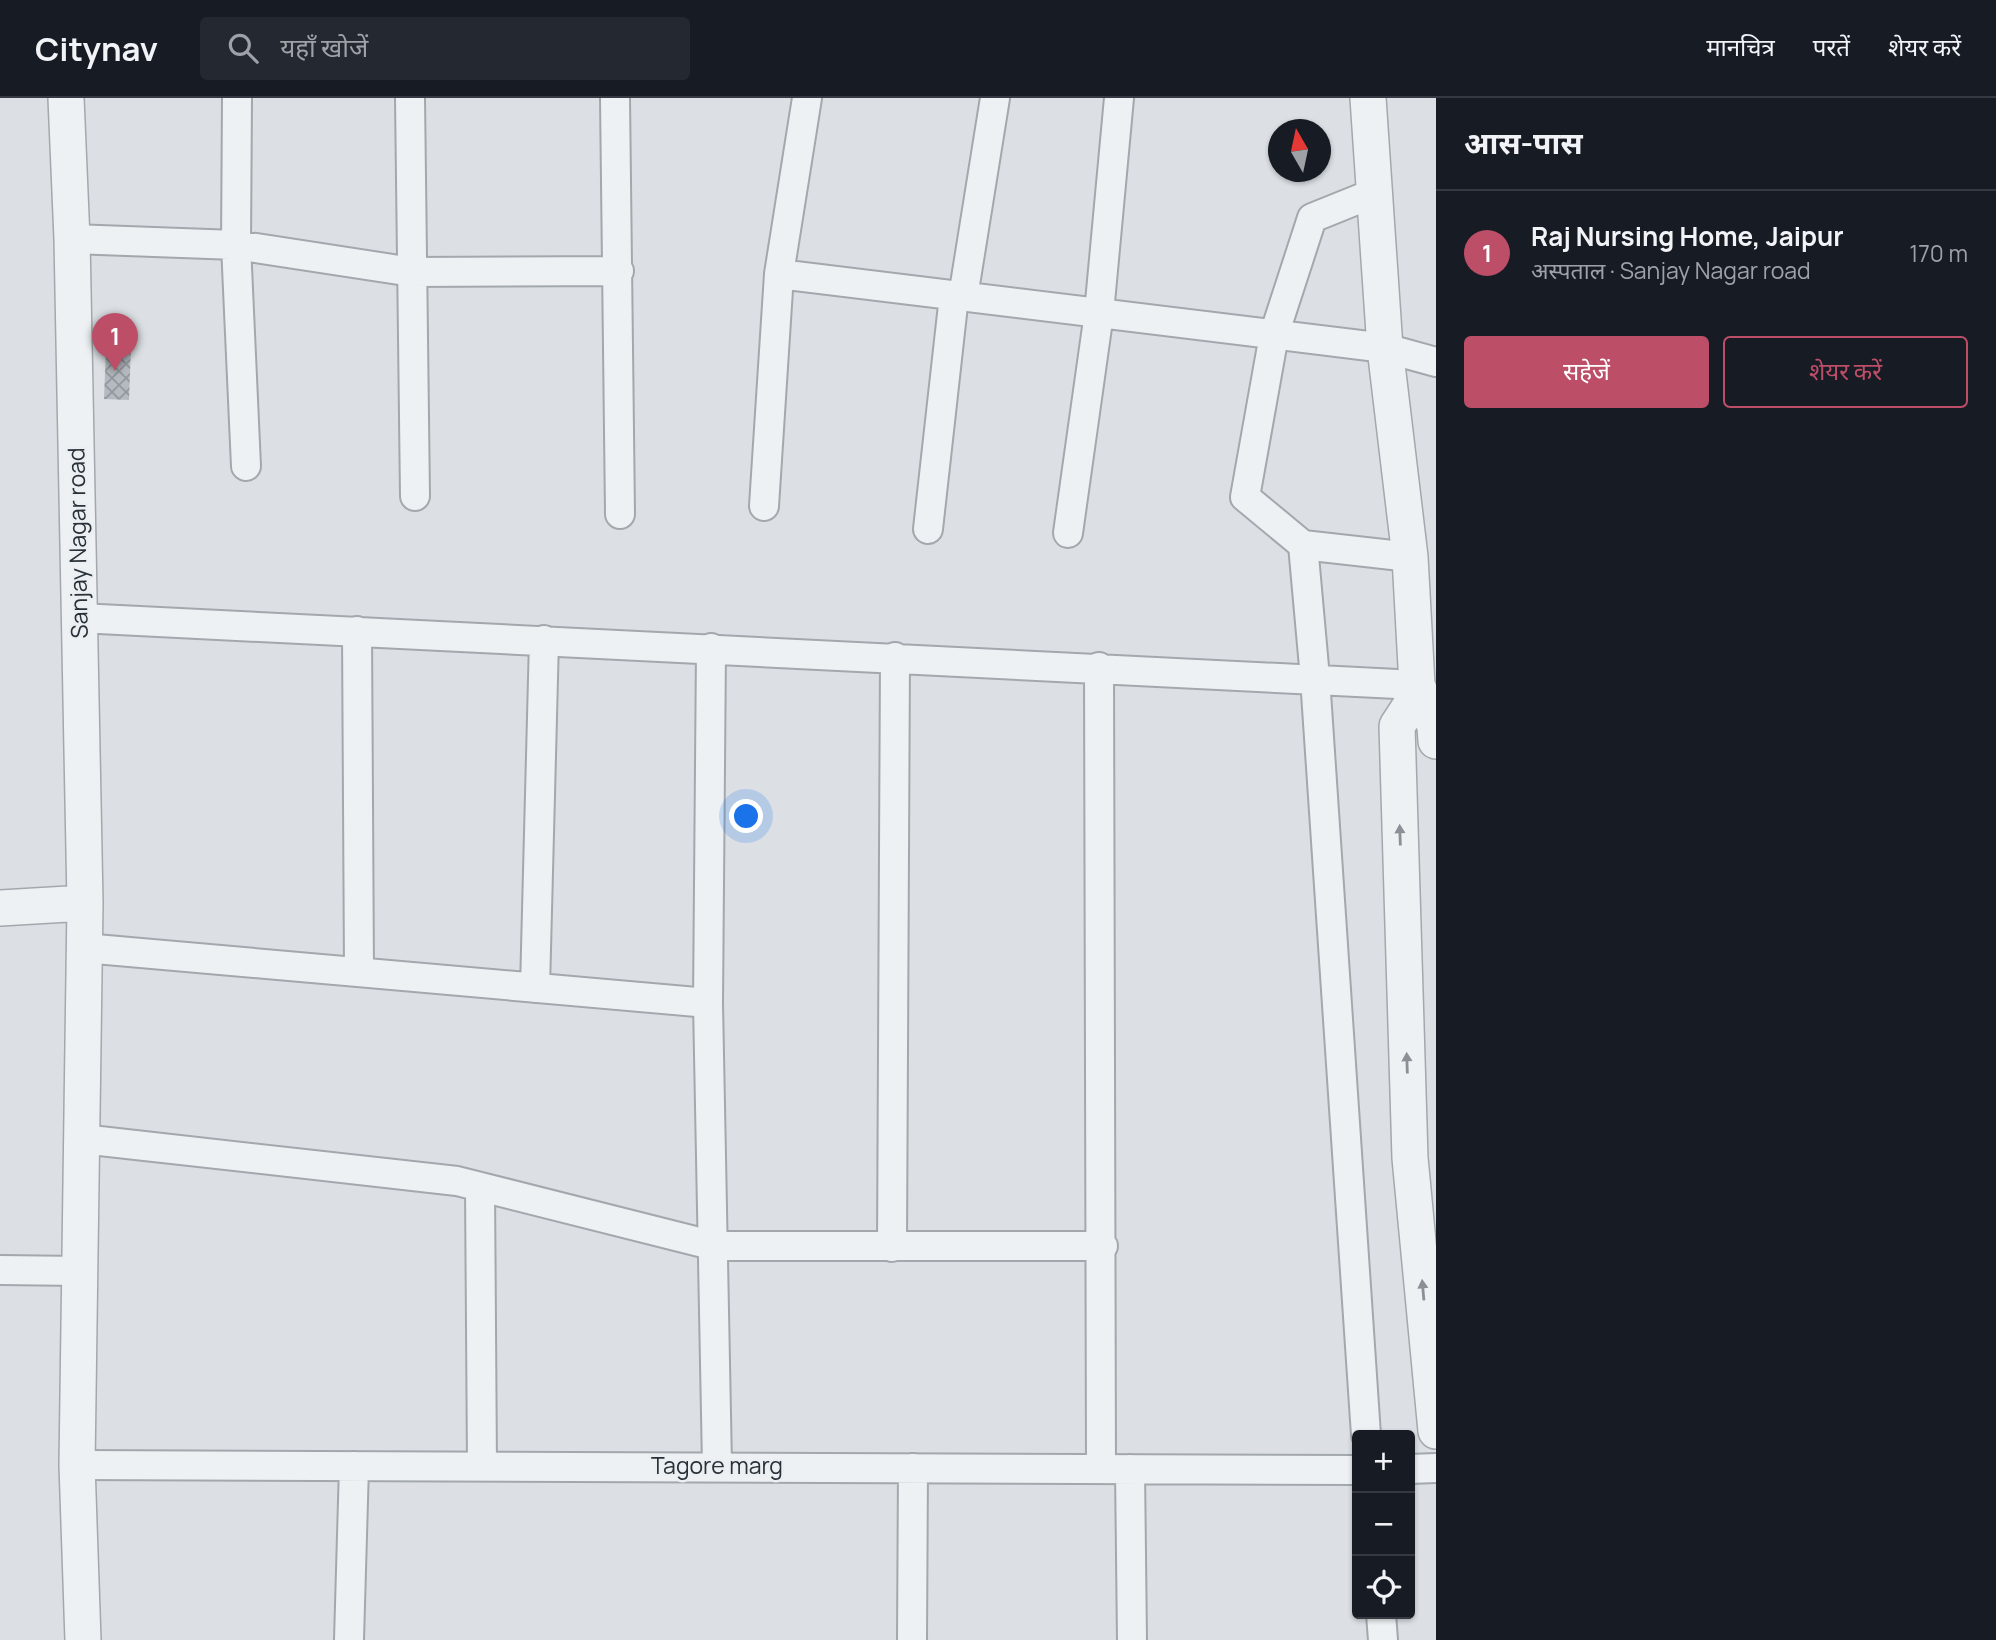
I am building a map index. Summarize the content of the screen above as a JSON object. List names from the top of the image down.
{
  "streets": {
    "street": ["Sanjay Nagar road", "Tagore marg"]
  },
  "crossings": [
    ["Sanjay Nagar road", "Tagore marg"]
  ],
  "north": "top",
  "page": {
    "header": "Citynav",
    "search": "यहाँ खोजें",
    "nav": ["मानचित्र", "परतें", "शेयर करें"],
    "heading": "आस-पास",
    "list": [
      {
        "mark": "1",
        "name": "Raj Nursing Home, Jaipur",
        "note": "अस्पताल · Sanjay Nagar road",
        "value": "170 m"
      }
    ],
    "pins": "1",
    "buttons": ["सहेजें", "शेयर करें"],
    "map_buttons": ["+", "−"]
  }
}
